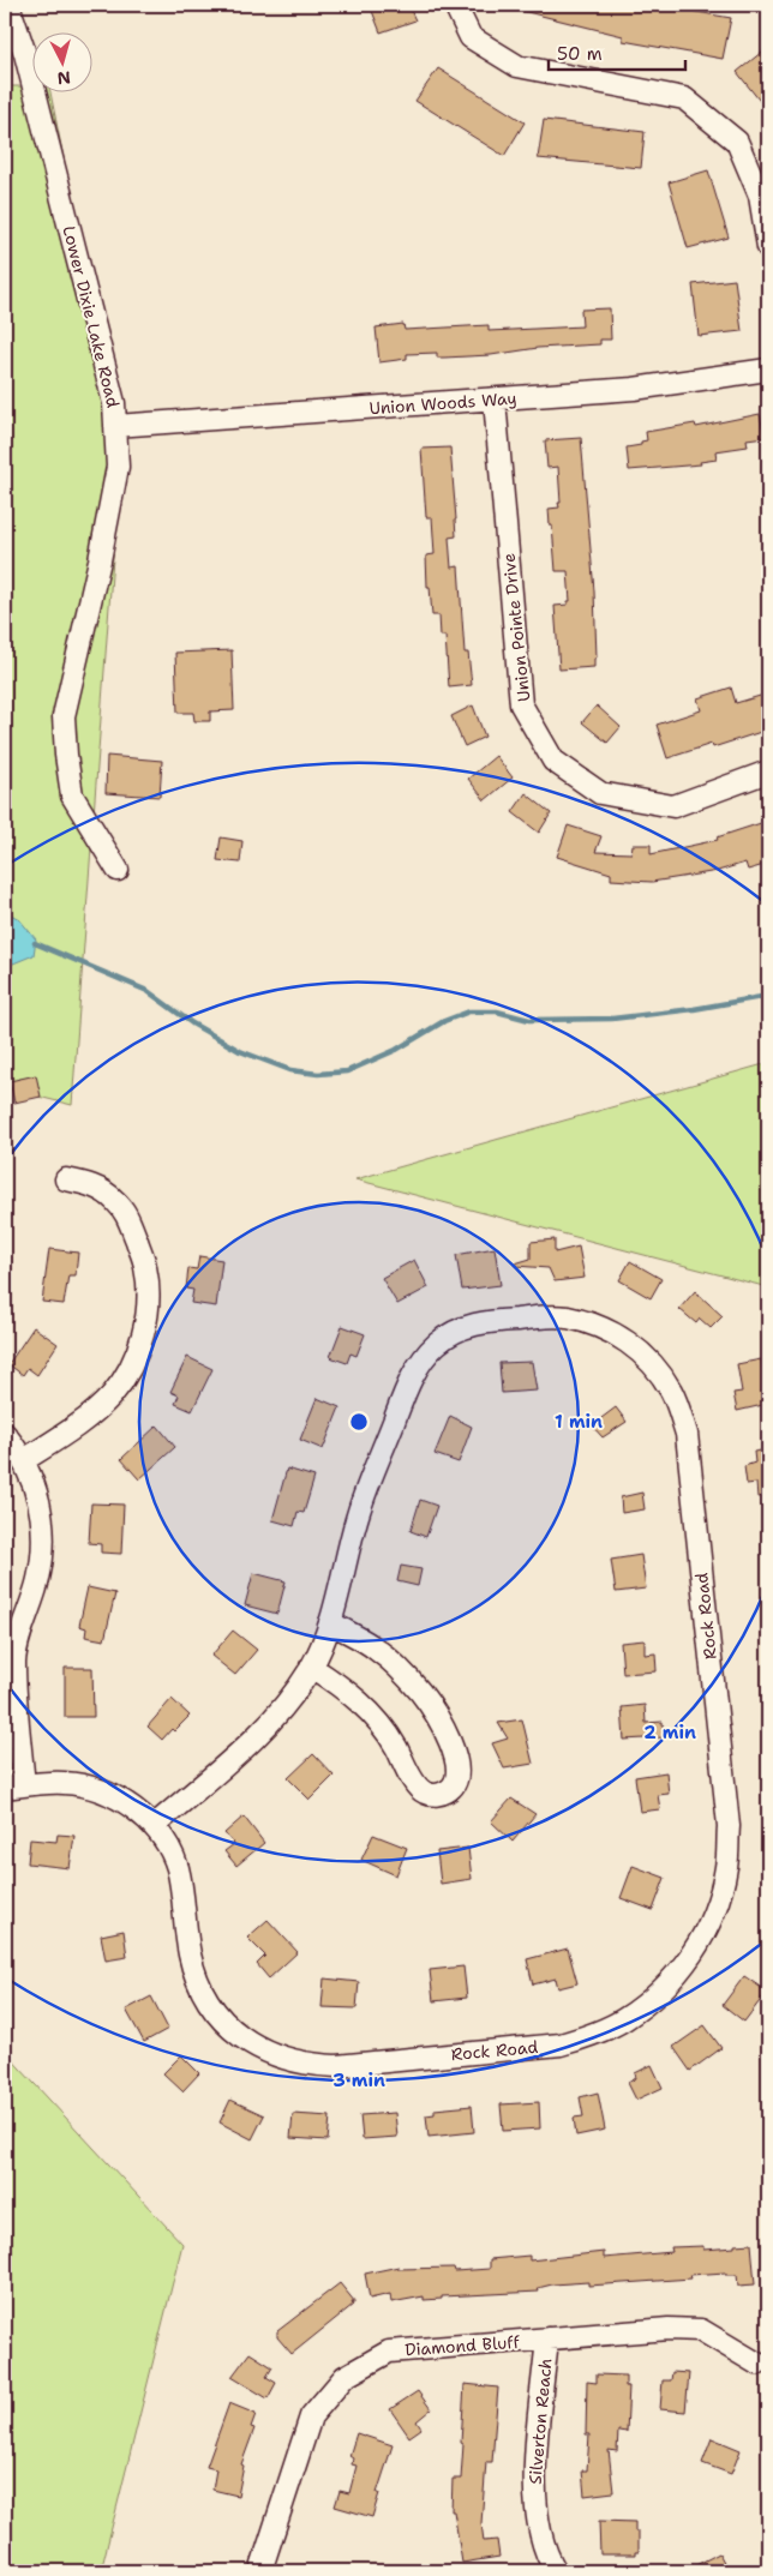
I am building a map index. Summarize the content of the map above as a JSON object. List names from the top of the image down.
{
  "streets": {
    "street": [
      "Lower Dixie Lake Road",
      "Union Woods Way",
      "Union Pointe Drive",
      "Rock Road",
      "Diamond Bluff",
      "Silverton Reach"
    ]
  },
  "crossings": [
    ["Lower Dixie Lake Road", "Union Woods Way"],
    ["Union Woods Way", "Union Pointe Drive"],
    ["Diamond Bluff", "Silverton Reach"]
  ],
  "scale_bar": "50 m",
  "north": "bottom",
  "rings": ["1 min", "2 min", "3 min"]
}
